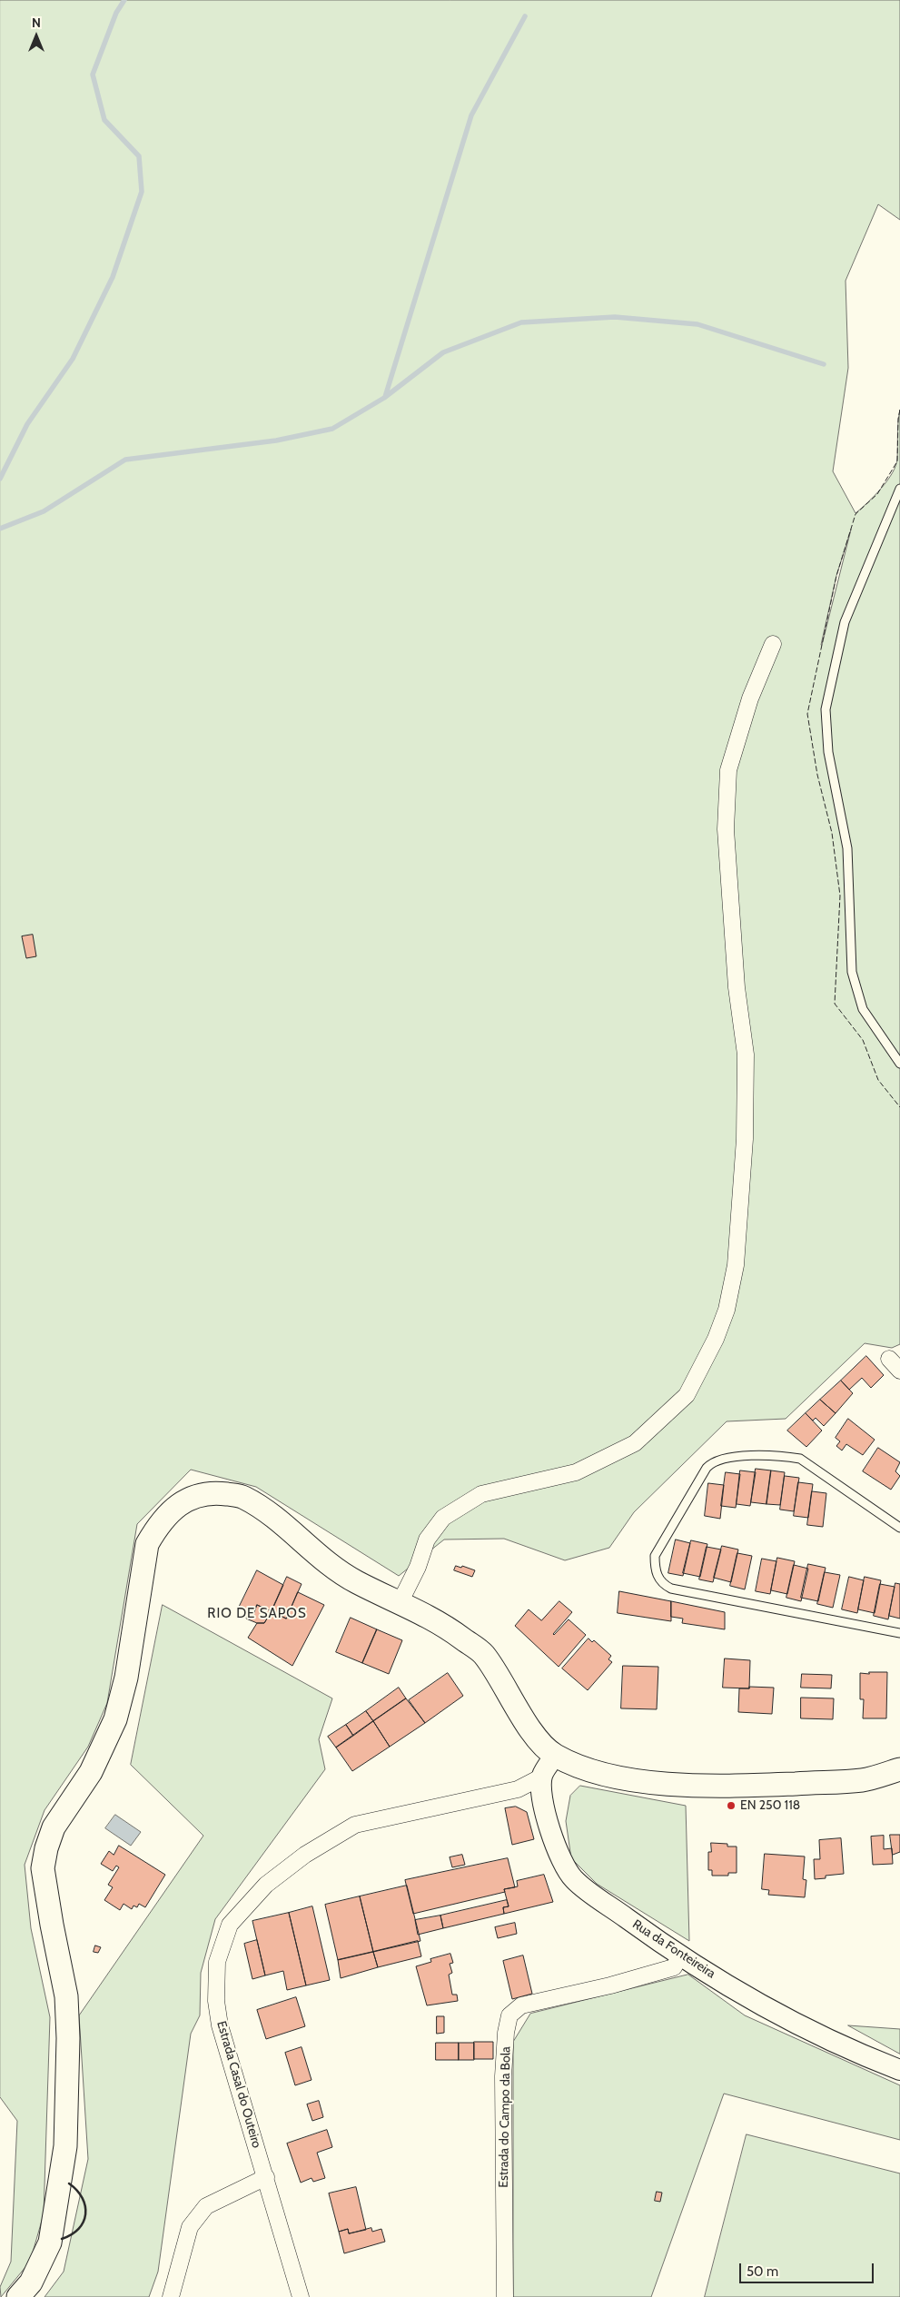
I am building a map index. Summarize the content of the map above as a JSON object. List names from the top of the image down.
{
  "streets": {
    "street": ["Rua da Fonteireira", "Estrada Casal do Outeiro", "Estrada do Campo da Bola"]
  },
  "crossings": [
    ["Rua da Fonteireira", "Estrada Casal do Outeiro"],
    ["Rua da Fonteireira", "Estrada do Campo da Bola"]
  ],
  "districts": ["RIO DE SAPOS"],
  "places": ["EN 250 118"],
  "scale_bar": "50 m",
  "north": "top"
}
